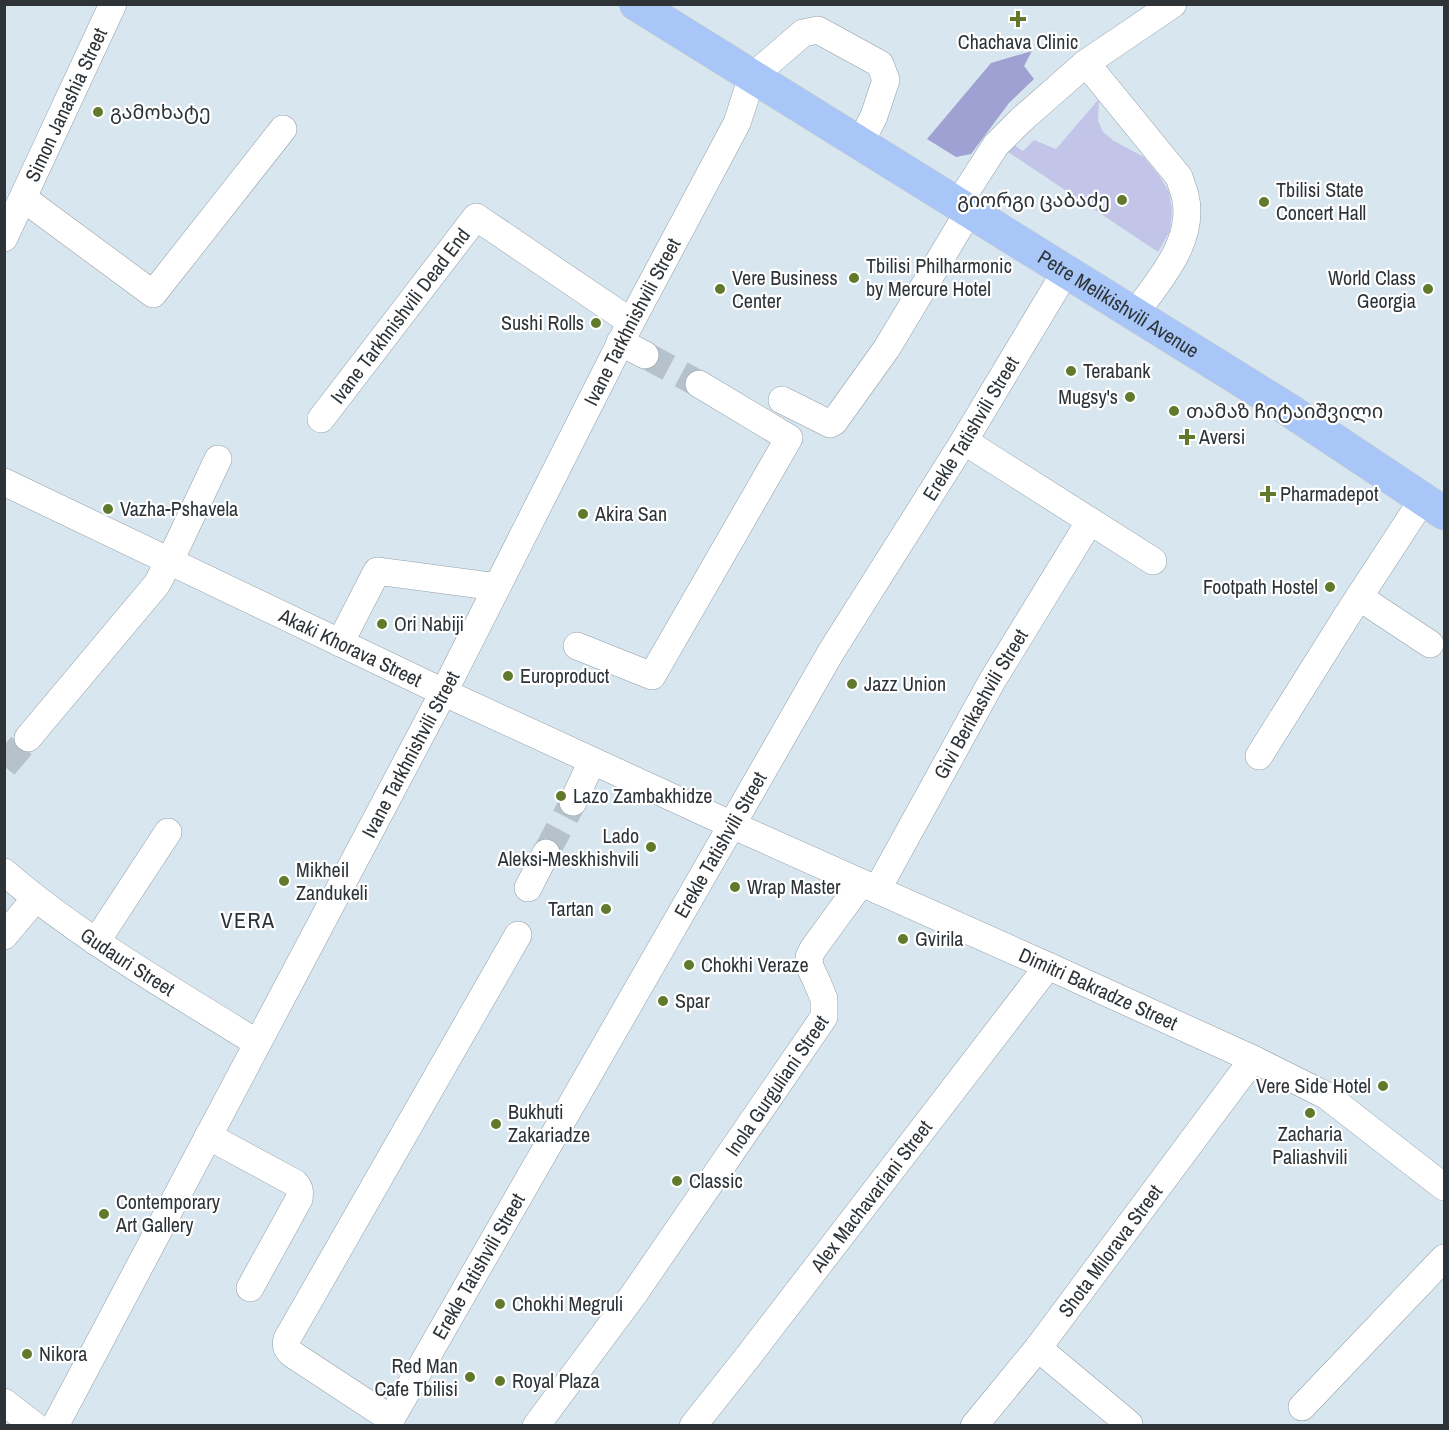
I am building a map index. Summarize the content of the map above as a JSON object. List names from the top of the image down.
{
  "streets": {
    "main road": ["Petre Melikishvili Avenue"],
    "street": [
      "Simon Janashia Street",
      "Ivane Tarkhnishvili Dead End",
      "Ivane Tarkhnishvili Street",
      "Erekle Tatishvili Street",
      "Akaki Khorava Street",
      "Givi Berikashvili Street",
      "Gudauri Street",
      "Dimitri Bakradze Street",
      "Inola Gurguliani Street",
      "Alex Machavariani Street",
      "Shota Milorava Street"
    ]
  },
  "crossings": [
    ["Petre Melikishvili Avenue", "Ivane Tarkhnishvili Street"],
    ["Petre Melikishvili Avenue", "Erekle Tatishvili Street"],
    ["Ivane Tarkhnishvili Dead End", "Ivane Tarkhnishvili Street"],
    ["Ivane Tarkhnishvili Street", "Akaki Khorava Street"],
    ["Ivane Tarkhnishvili Street", "Gudauri Street"],
    ["Erekle Tatishvili Street", "Akaki Khorava Street"],
    ["Erekle Tatishvili Street", "Dimitri Bakradze Street"],
    ["Akaki Khorava Street", "Dimitri Bakradze Street"],
    ["Givi Berikashvili Street", "Dimitri Bakradze Street"],
    ["Givi Berikashvili Street", "Inola Gurguliani Street"],
    ["Dimitri Bakradze Street", "Inola Gurguliani Street"],
    ["Dimitri Bakradze Street", "Alex Machavariani Street"],
    ["Dimitri Bakradze Street", "Shota Milorava Street"]
  ],
  "districts": ["VERA"],
  "places": {
    "health": ["Chachava Clinic", "Aversi", "Pharmadepot"],
    "other": [
      "გამოხატე",
      "გიორგი ცაბაძე",
      "Tbilisi State Concert Hall",
      "Tbilisi Philharmonic by Mercure Hotel",
      "Vere Business Center",
      "World Class Georgia",
      "Sushi Rolls",
      "Terabank",
      "Mugsy's",
      "თამაზ ჩიტაიშვილი",
      "Vazha-Pshavela",
      "Akira San",
      "Footpath Hostel",
      "Ori Nabiji",
      "Europroduct",
      "Jazz Union",
      "Lazo Zambakhidze",
      "Lado Aleksi-Meskhishvili",
      "Mikheil Zandukeli",
      "Wrap Master",
      "Tartan",
      "Gvirila",
      "Chokhi Veraze",
      "Spar",
      "Vere Side Hotel",
      "Zacharia Paliashvili",
      "Bukhuti Zakariadze",
      "Classic",
      "Contemporary Art Gallery",
      "Chokhi Megruli",
      "Nikora",
      "Red Man Cafe Tbilisi",
      "Royal Plaza"
    ]
  }
}
